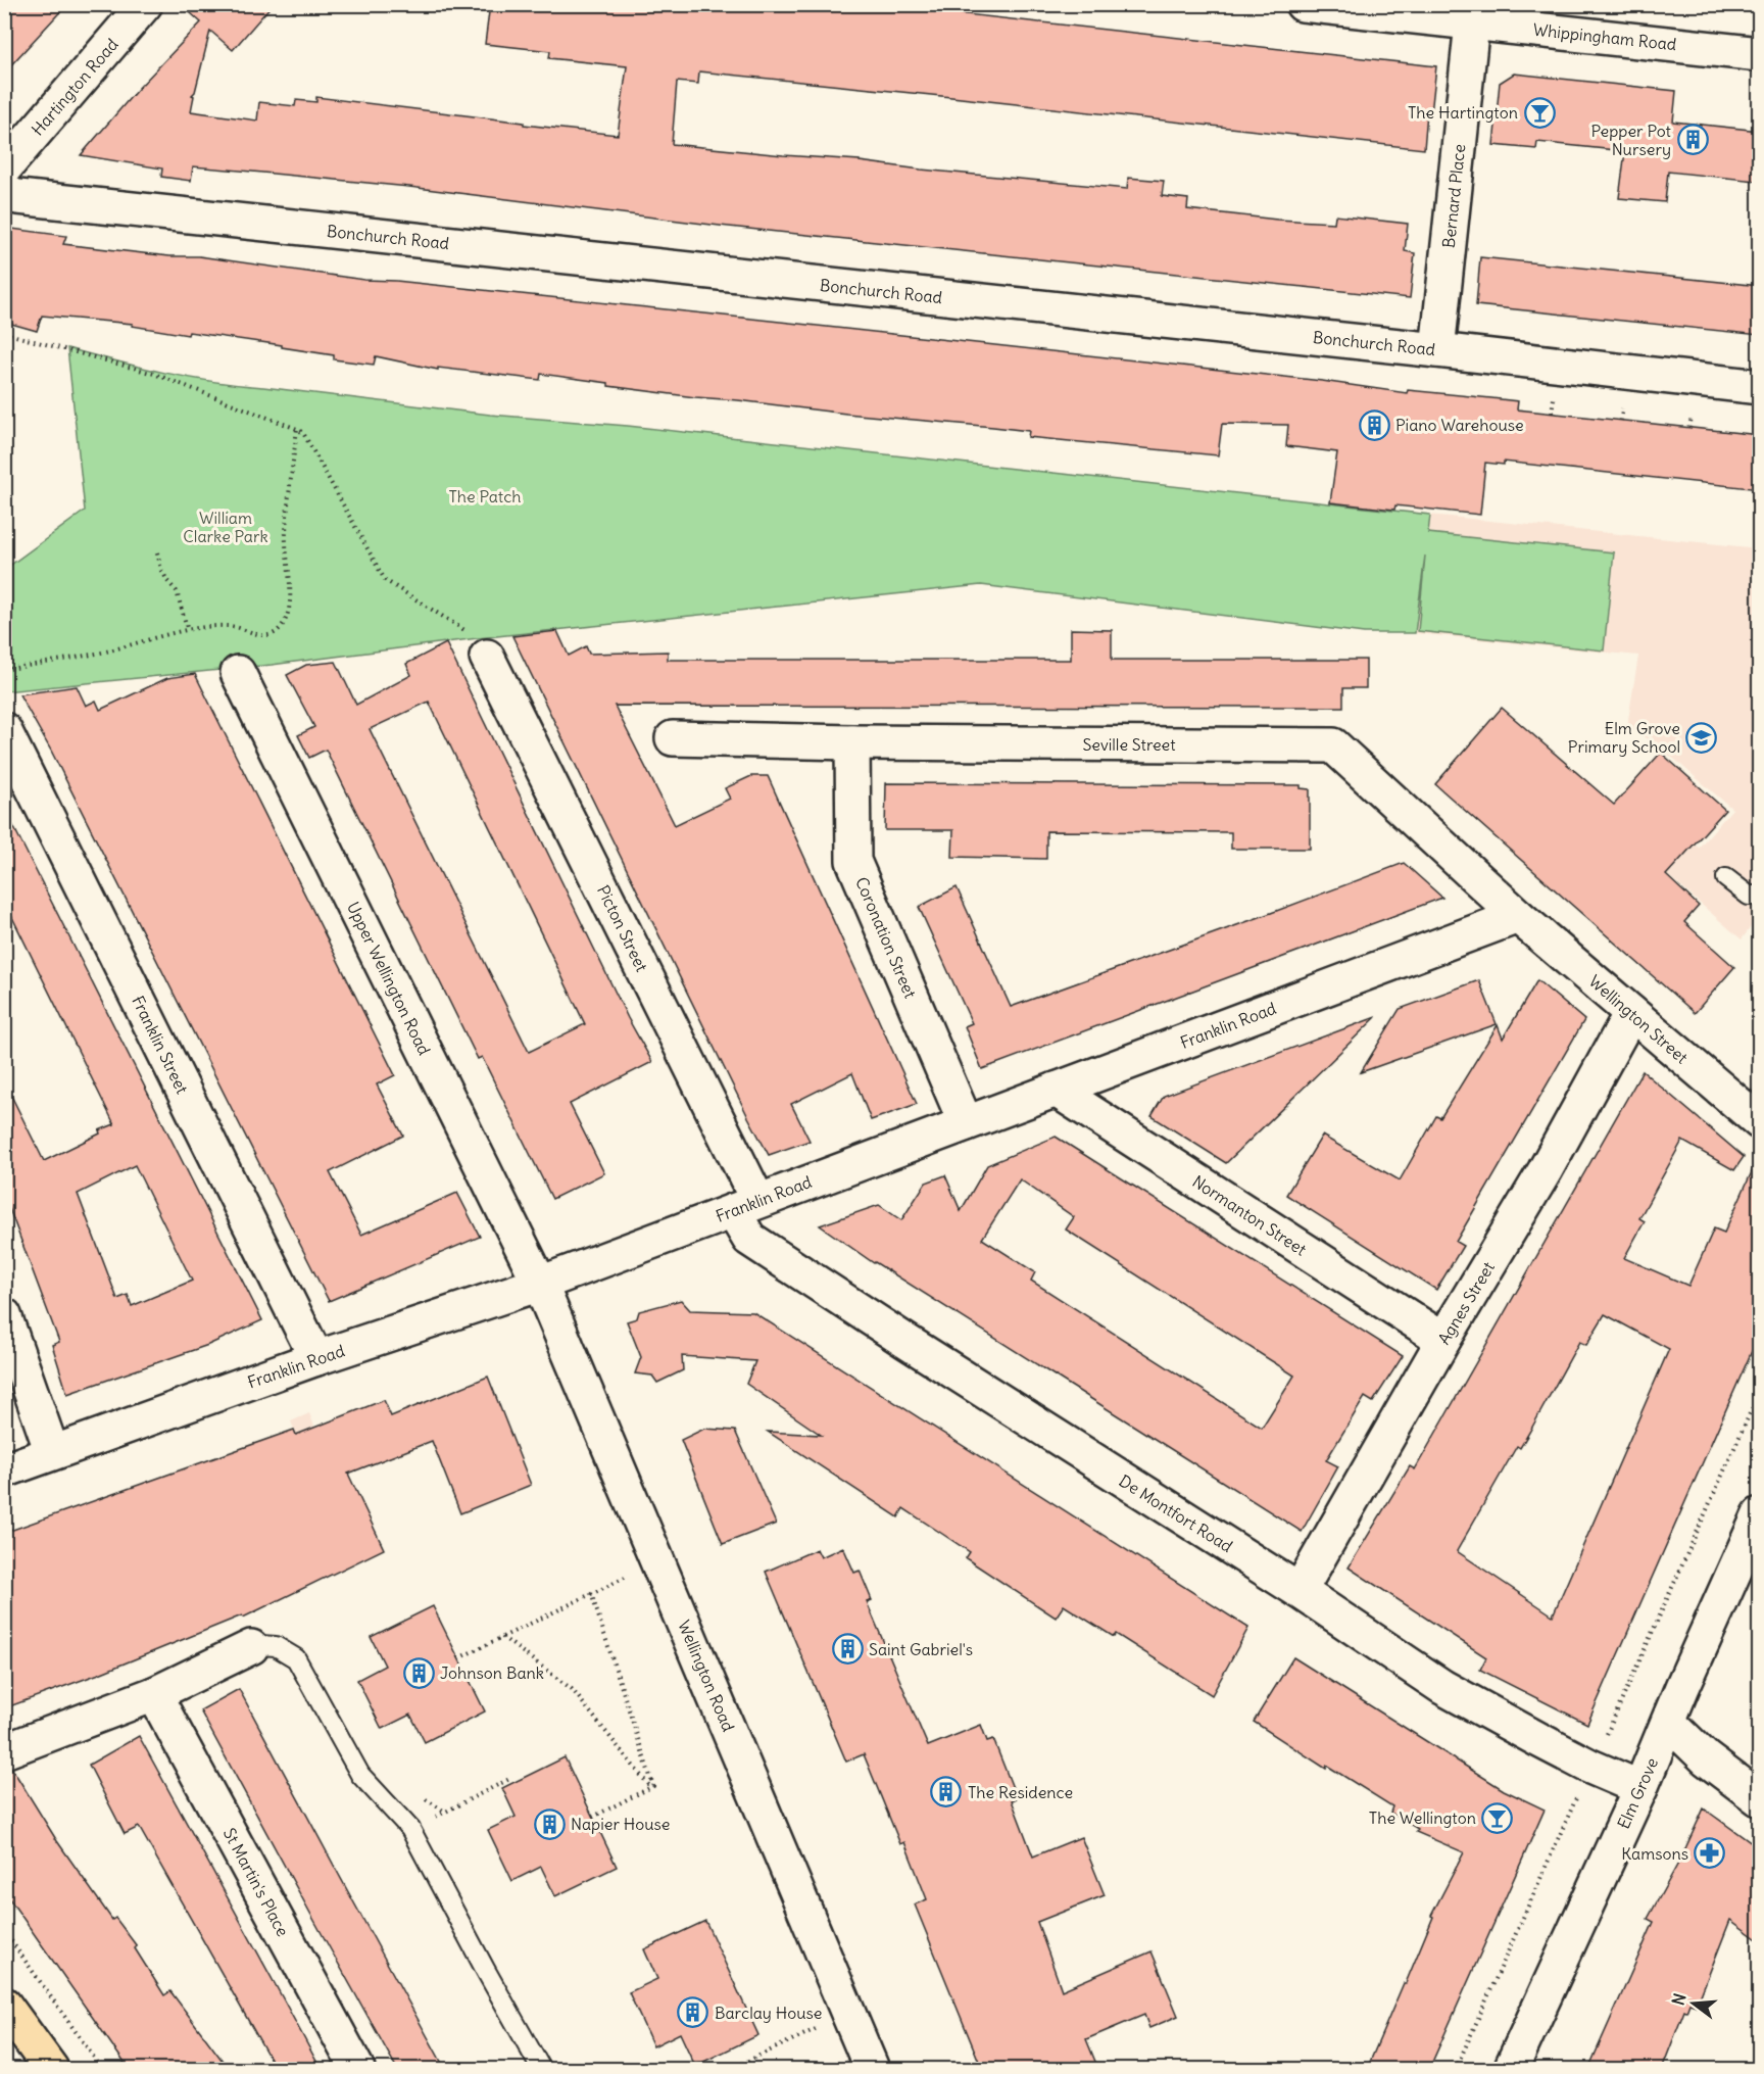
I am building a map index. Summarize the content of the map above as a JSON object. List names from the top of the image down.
{
  "streets": {
    "street": [
      "Whippingham Road",
      "Hartington Road",
      "Bernard Place",
      "Bonchurch Road",
      "Seville Street",
      "Picton Street",
      "Coronation Street",
      "Upper Wellington Road",
      "Wellington Street",
      "Franklin Road",
      "Franklin Street",
      "Normanton Street",
      "Agnes Street",
      "De Montfort Road",
      "Wellington Road",
      "Elm Grove",
      "St Martin's Place"
    ]
  },
  "crossings": [
    ["Whippingham Road", "Bernard Place"],
    ["Bernard Place", "Bonchurch Road"],
    ["Seville Street", "Coronation Street"],
    ["Seville Street", "Wellington Street"],
    ["Seville Street", "Franklin Road"],
    ["Picton Street", "Franklin Road"],
    ["Picton Street", "De Montfort Road"],
    ["Coronation Street", "Franklin Road"],
    ["Upper Wellington Road", "Franklin Road"],
    ["Upper Wellington Road", "Wellington Road"],
    ["Wellington Street", "Franklin Road"],
    ["Wellington Street", "Agnes Street"],
    ["Franklin Road", "Franklin Street"],
    ["Franklin Road", "Normanton Street"],
    ["Franklin Road", "De Montfort Road"],
    ["Franklin Road", "Wellington Road"],
    ["Normanton Street", "Agnes Street"],
    ["Agnes Street", "De Montfort Road"],
    ["De Montfort Road", "Elm Grove"]
  ],
  "parks": ["The Patch", "William Clarke Park"],
  "places": {
    "bar": ["The Hartington", "The Wellington"],
    "building": [
      "Pepper Pot Nursery",
      "Piano Warehouse",
      "Saint Gabriel's",
      "Johnson Bank",
      "The Residence",
      "Napier House",
      "Barclay House"
    ],
    "school or university": ["Elm Grove Primary School"],
    "pharmacy": ["Kamsons"]
  },
  "north": "left"
}
